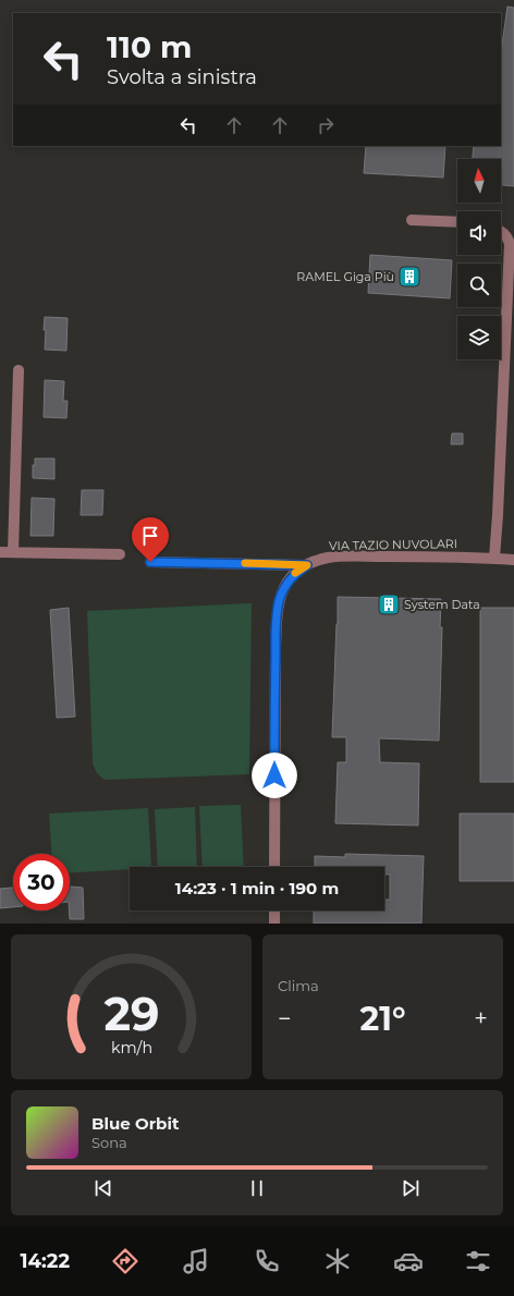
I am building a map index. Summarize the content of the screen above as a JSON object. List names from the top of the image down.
{
  "streets": {
    "street": ["VIA TAZIO NUVOLARI"]
  },
  "places": {
    "building": ["RAMEL Giga Più", "System Data"]
  },
  "north": "top",
  "page": {
    "turn": ["110 m", "Svolta a sinistra"],
    "limit": "30",
    "trip": "14:23 · 1 min · 190 m",
    "tile": "Clima",
    "heat": ["−", "21°", "+"],
    "song": ["Blue Orbit", "Sona"],
    "tabs": "14:22",
    "gauge": ["29", "km/h"]
  }
}
